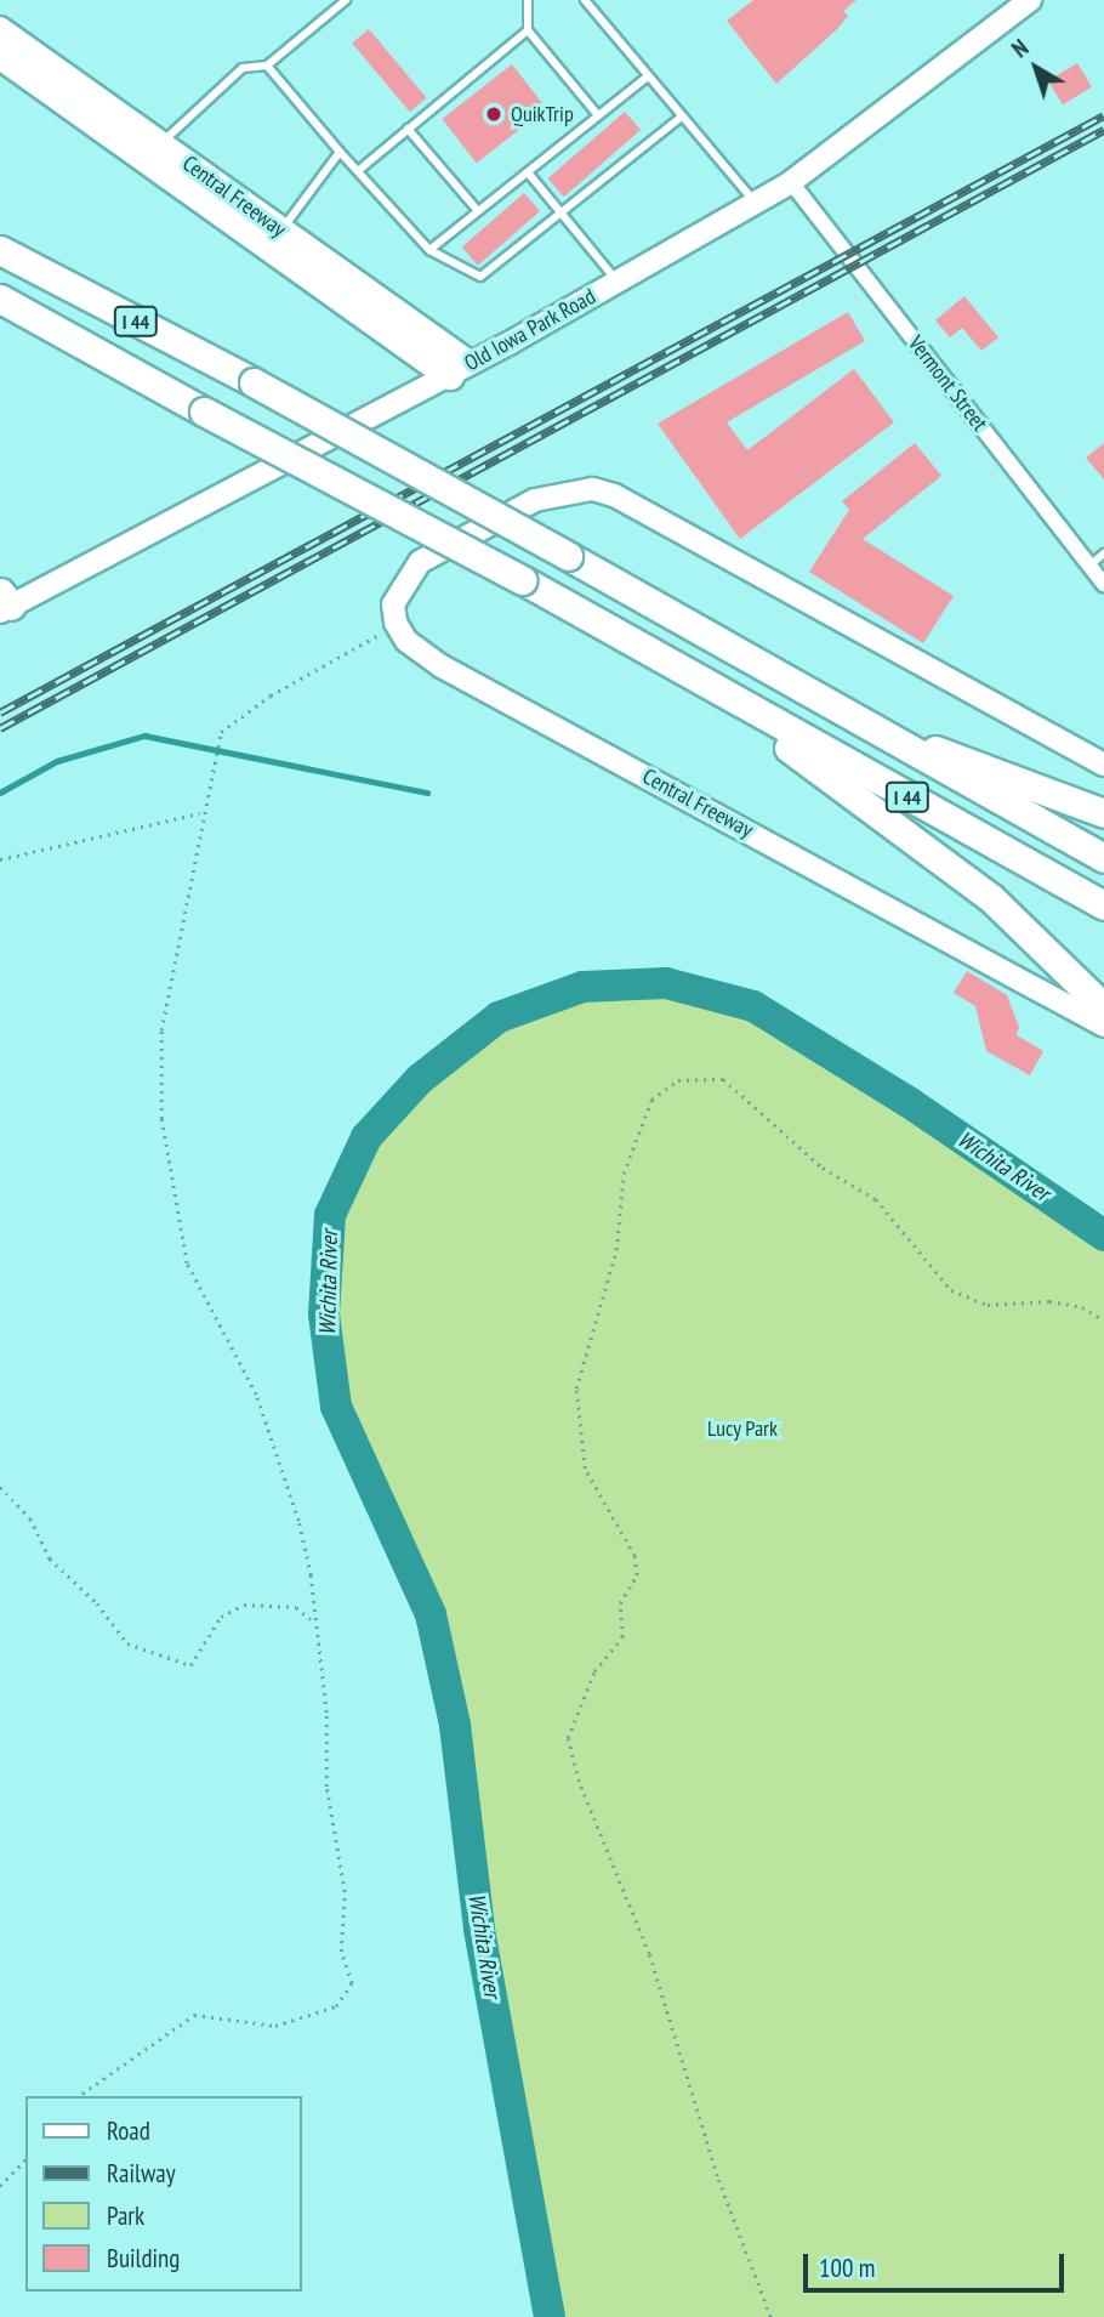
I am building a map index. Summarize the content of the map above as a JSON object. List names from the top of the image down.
{
  "streets": {
    "highway": ["I 44"],
    "main road": ["Central Freeway", "Old Iowa Park Road"],
    "street": ["Vermont Street"]
  },
  "crossings": [
    ["Old Iowa Park Road", "Vermont Street"]
  ],
  "water": ["Wichita River"],
  "parks": ["Lucy Park"],
  "places": ["QuikTrip"],
  "legend": [
    "Road",
    "Railway",
    "Park",
    "Building"
  ],
  "scale_bar": "100 m",
  "north": "top left"
}
